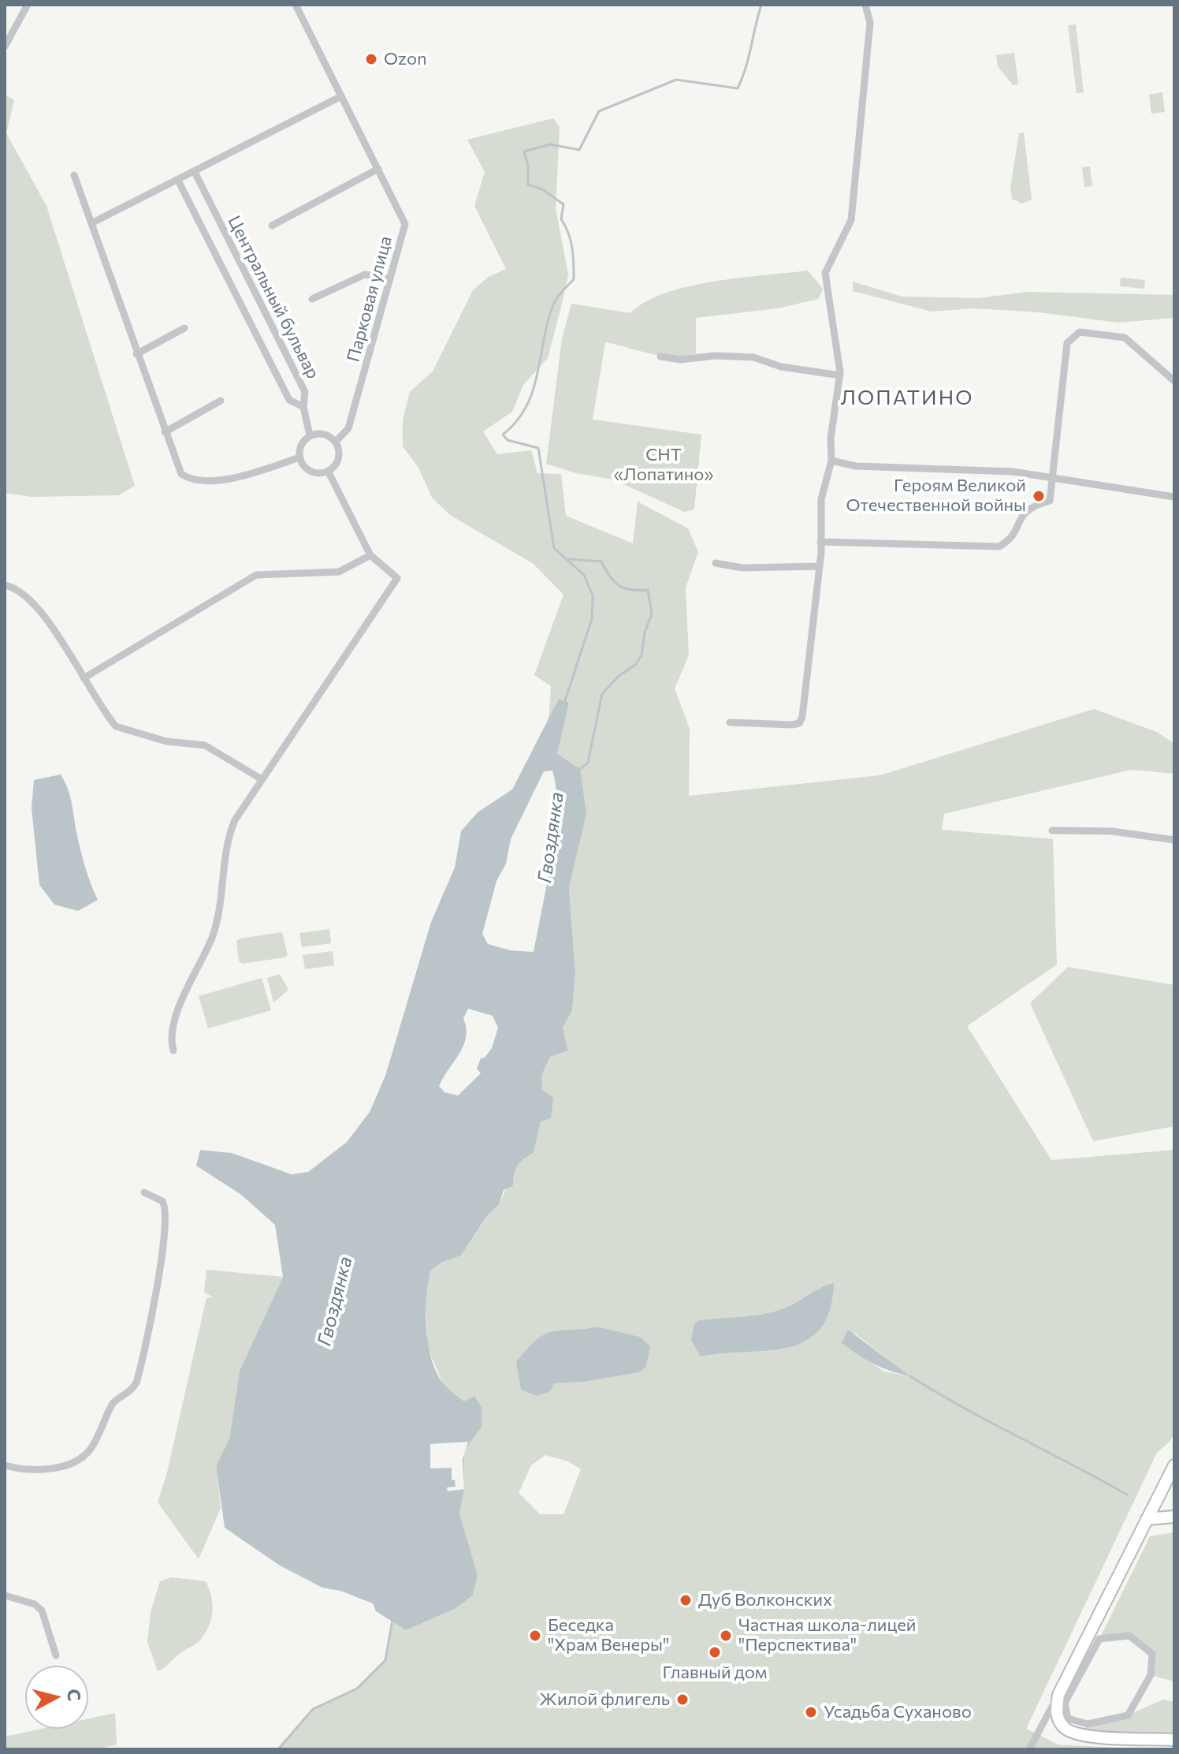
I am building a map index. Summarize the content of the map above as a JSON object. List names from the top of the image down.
{
  "streets": {
    "street": ["Центральный бульвар", "Парковая улица"]
  },
  "districts": ["ЛОПАТИНО"],
  "water": ["Гвоздянка"],
  "parks": ["СНТ «Лопатино»"],
  "places": [
    "Ozon",
    "Героям Великой Отечественной войны",
    "Дуб Волконских",
    "Беседка \"Храм Венеры\"",
    "Частная школа-лицей \"Перспектива\"",
    "Главный дом",
    "Жилой флигель",
    "Усадьба Суханово"
  ],
  "north": "right"
}
